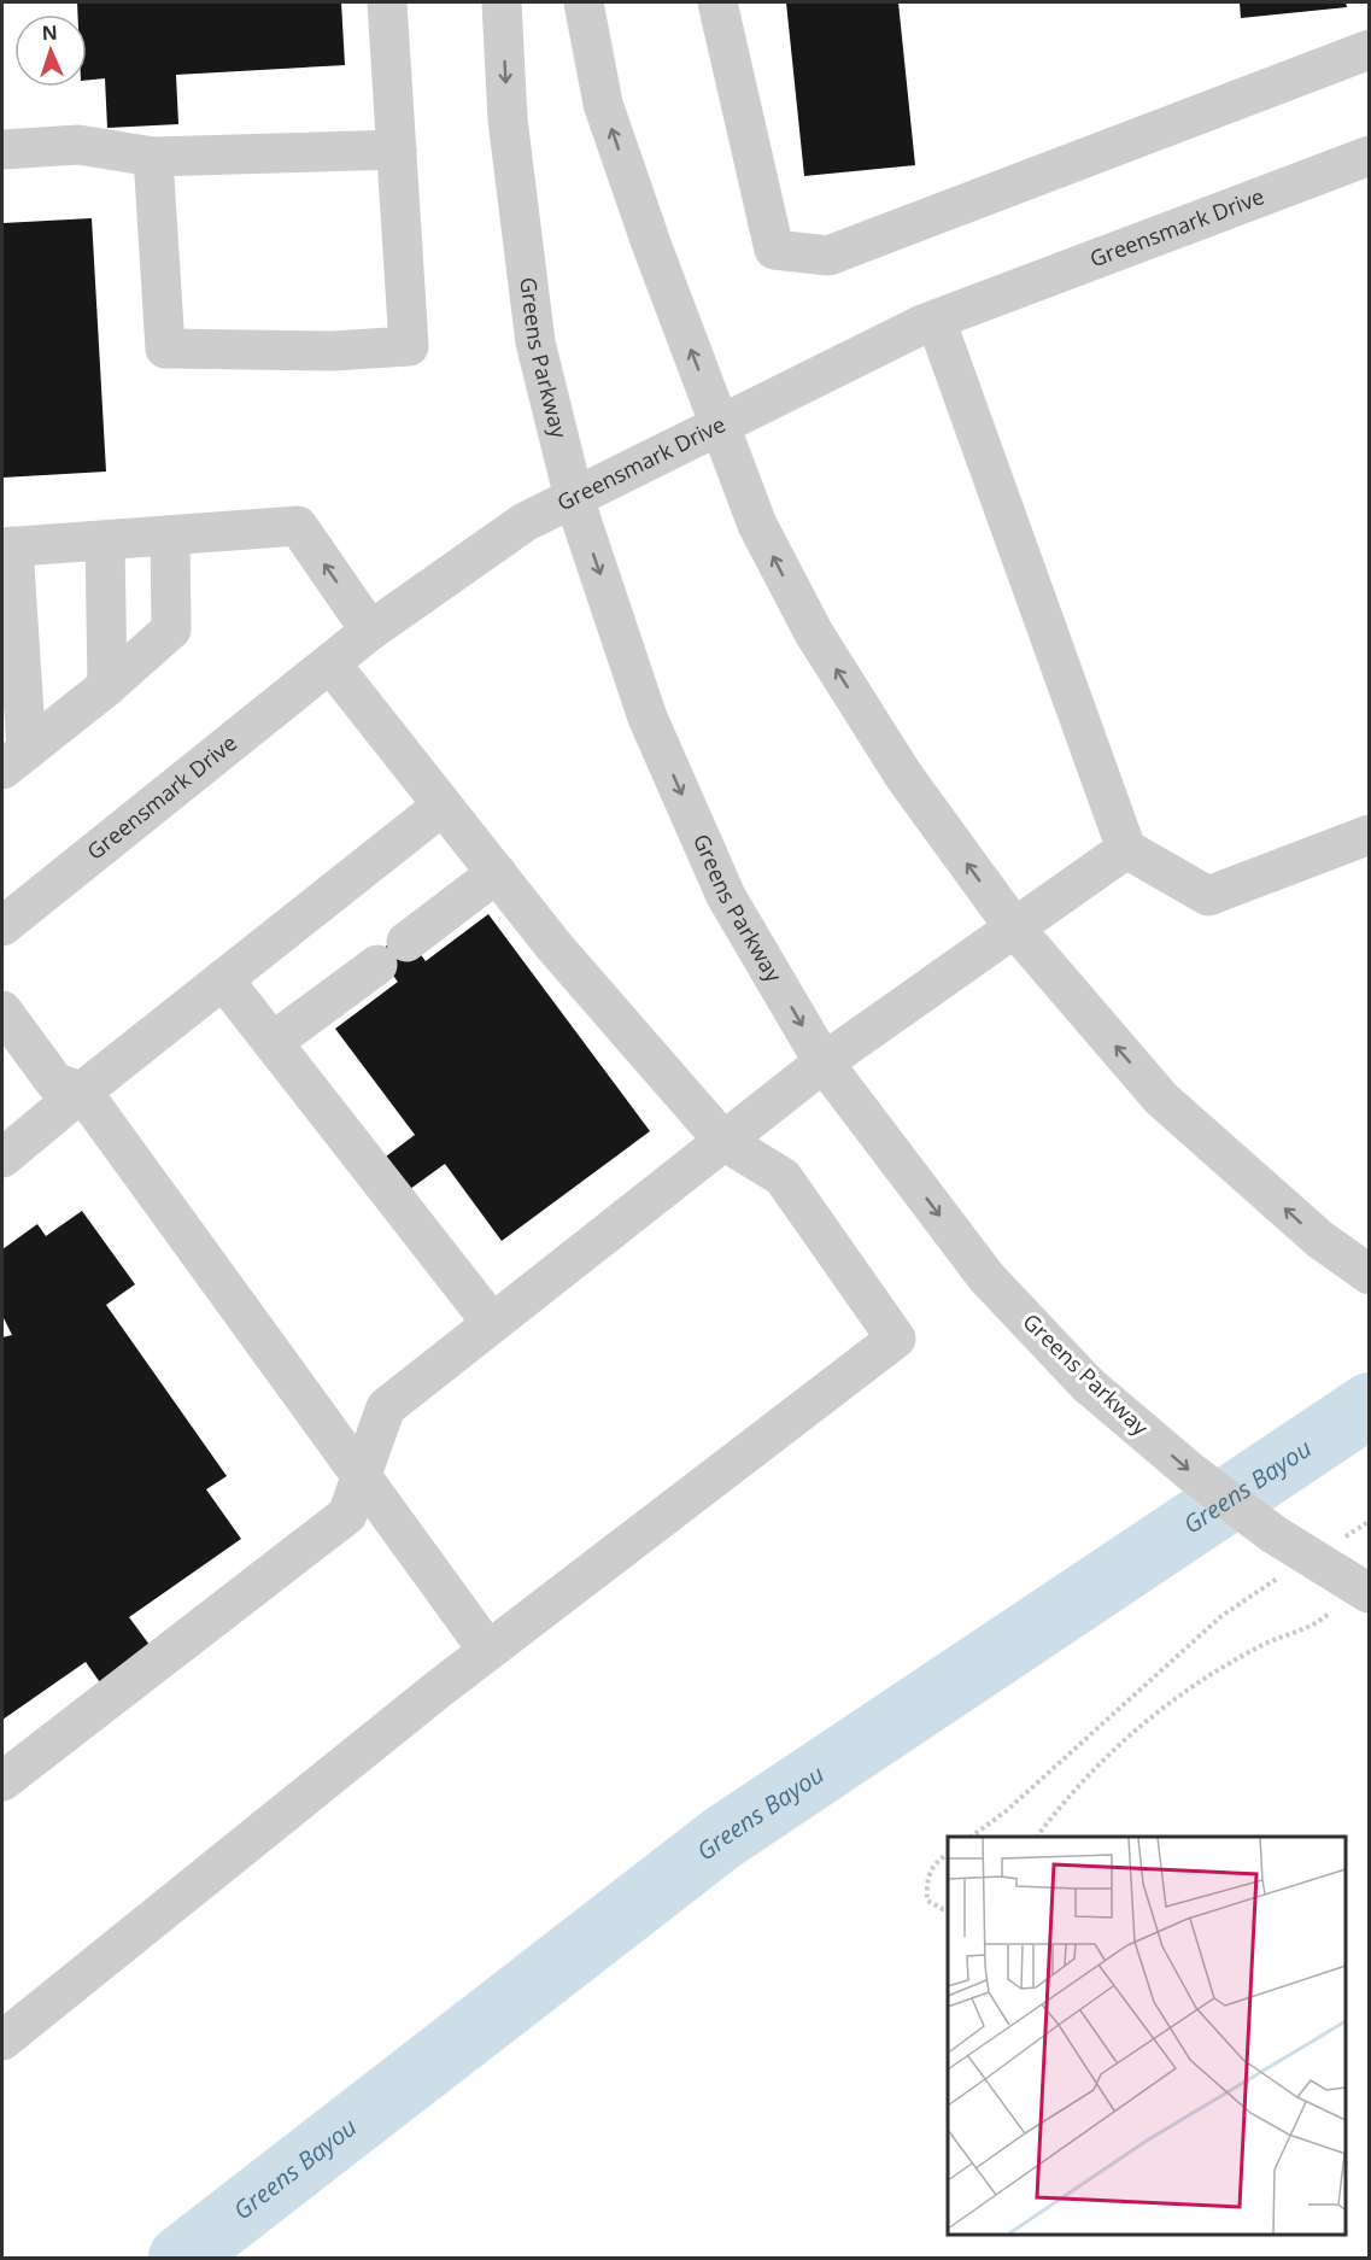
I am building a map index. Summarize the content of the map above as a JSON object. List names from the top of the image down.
{
  "streets": {
    "street": ["Greensmark Drive", "Greens Parkway"]
  },
  "crossings": [
    ["Greensmark Drive", "Greens Parkway"]
  ],
  "water": ["Greens Bayou"],
  "north": "top"
}
